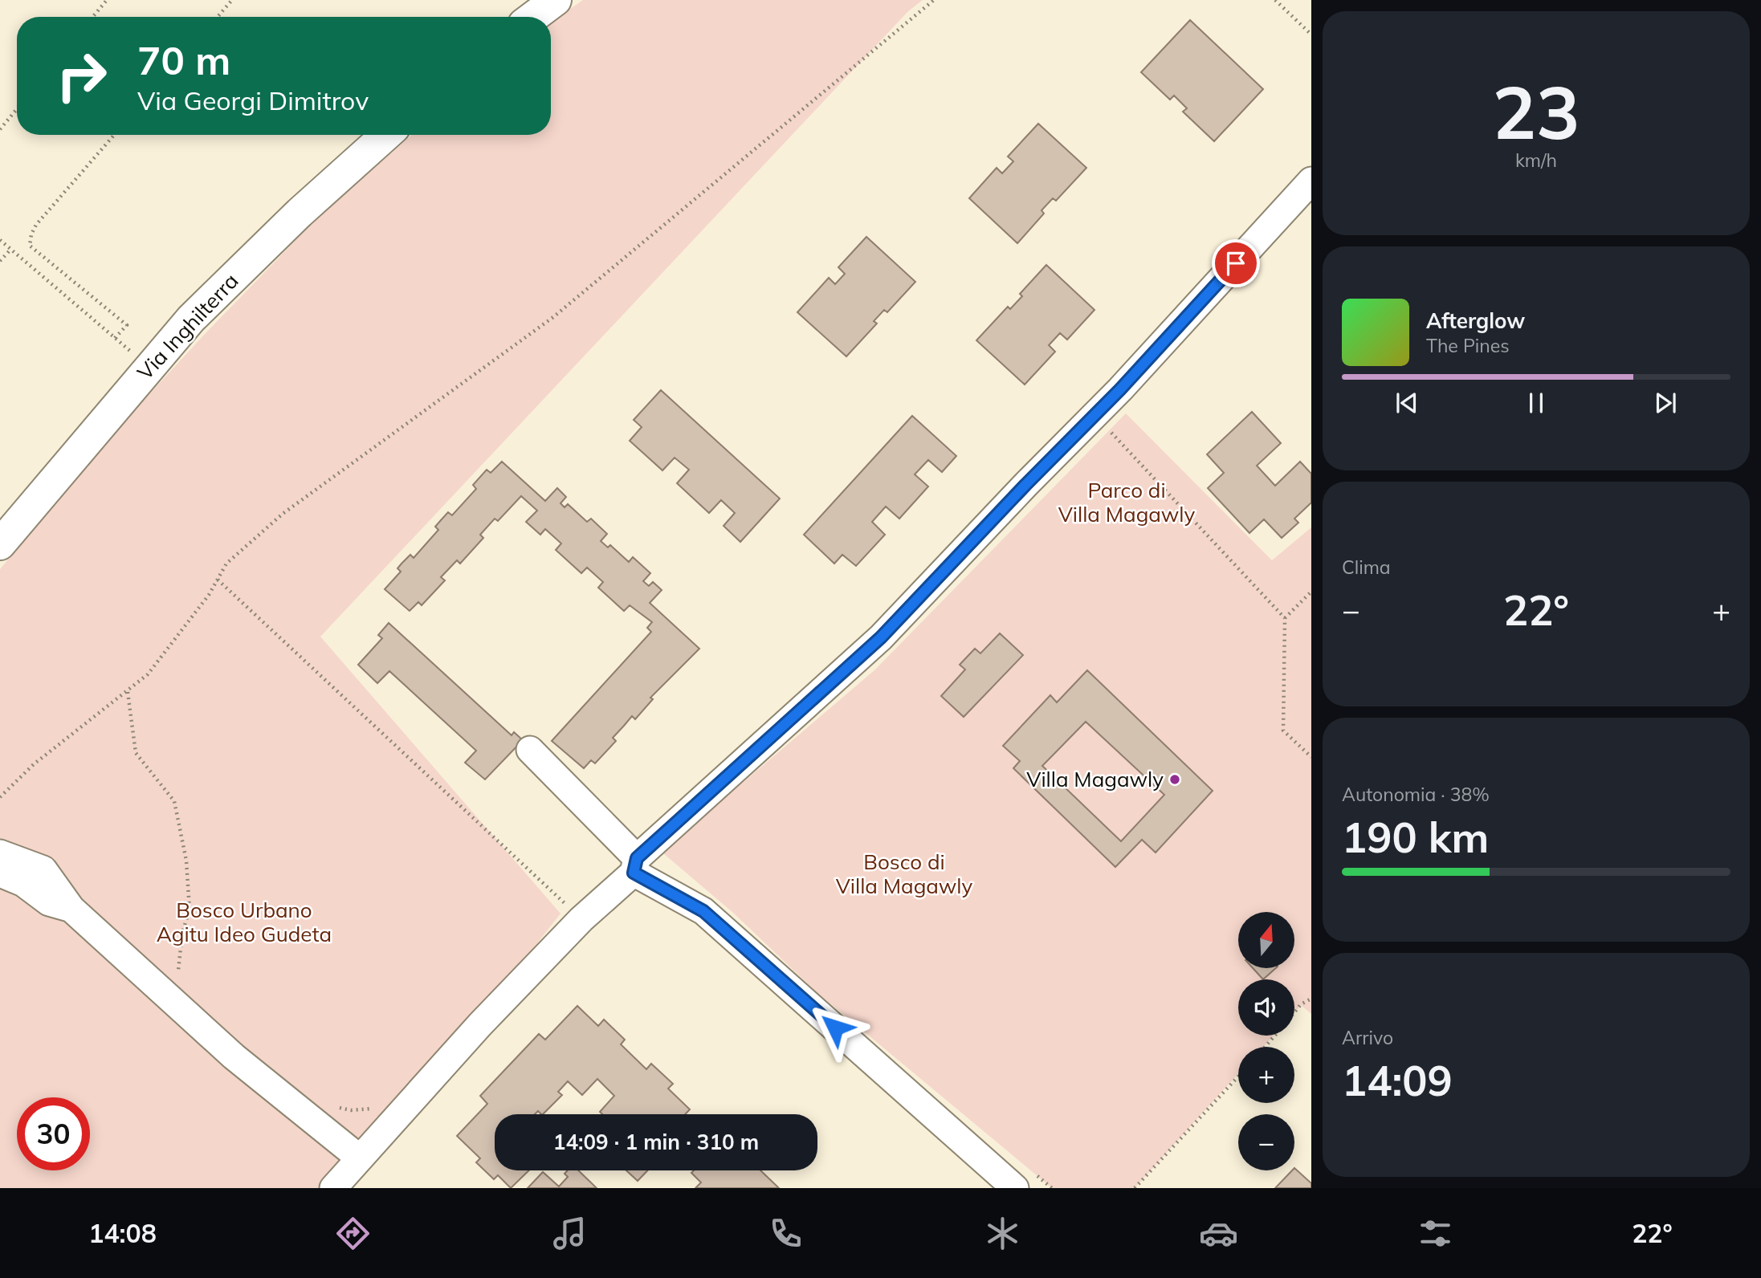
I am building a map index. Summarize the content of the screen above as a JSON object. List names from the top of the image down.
{
  "streets": {
    "main road": ["Via Inghilterra"]
  },
  "parks": ["Parco di Villa Magawly", "Bosco di Villa Magawly", "Bosco Urbano Agitu Ideo Gudeta"],
  "places": ["Villa Magawly"],
  "north": "top",
  "page": {
    "tile": [
      ["23", "km/h"],
      "Clima",
      ["Autonomia · 38%", "190 km"],
      ["Arrivo", "14:09"]
    ],
    "turn": ["70 m", "Via Georgi Dimitrov"],
    "song": ["Afterglow", "The Pines"],
    "heat": ["−", "22°", "+"],
    "map_buttons": ["+", "−"],
    "limit": "30",
    "trip": "14:09 · 1 min · 310 m",
    "tabs": ["14:08", "22°"]
  }
}
